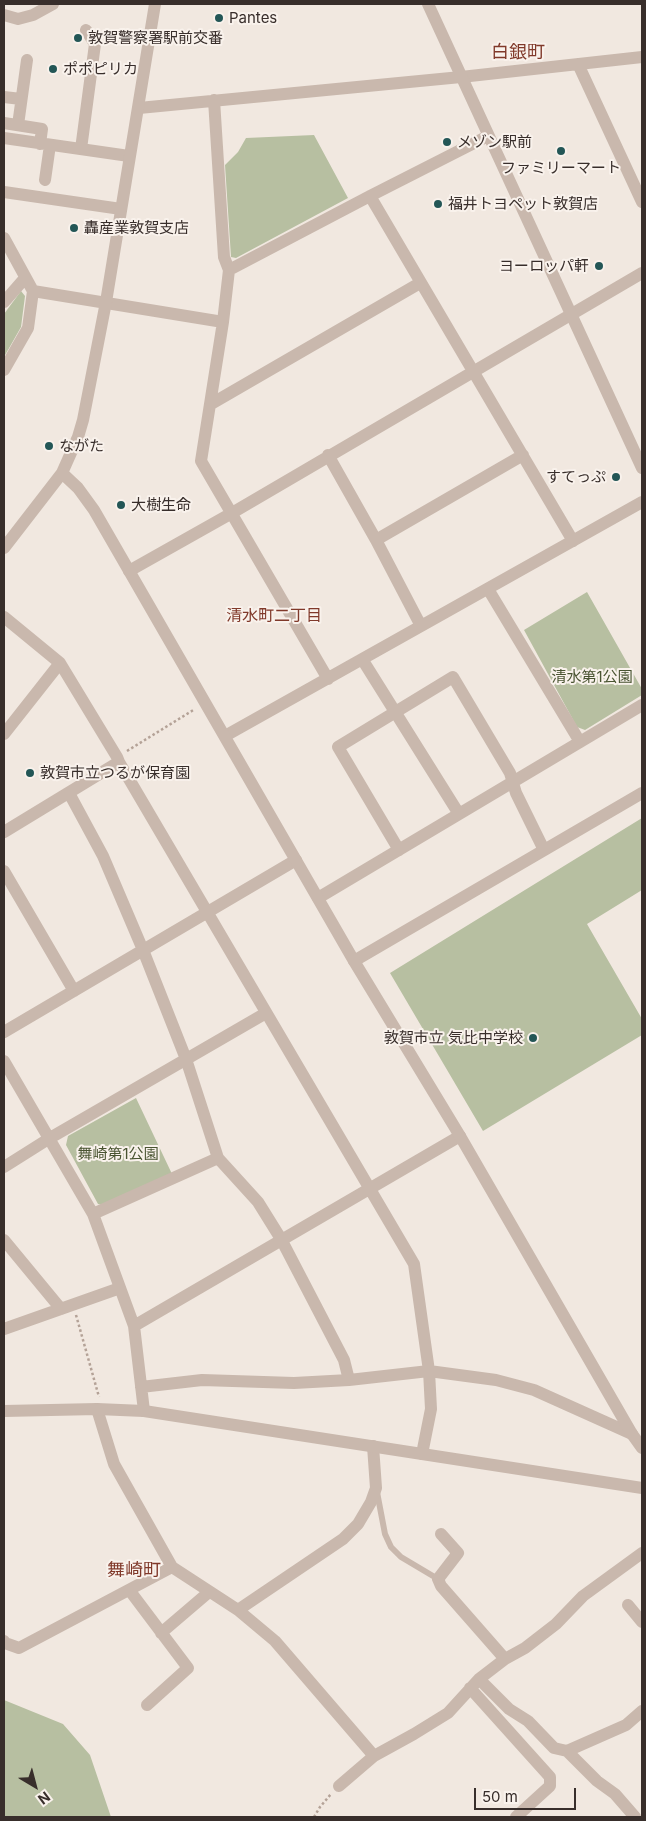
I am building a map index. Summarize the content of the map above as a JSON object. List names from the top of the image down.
{
  "districts": ["白銀町", "清水町二丁目", "舞崎町"],
  "parks": ["清水第1公園", "舞崎第1公園"],
  "places": [
    "Pantes",
    "敦賀警察署駅前交番",
    "ポポピリカ",
    "メゾン駅前",
    "ファミリーマート",
    "福井トヨペット敦賀店",
    "轟産業敦賀支店",
    "ヨーロッパ軒",
    "ながた",
    "すてっぷ",
    "大樹生命",
    "敦賀市立つるが保育園",
    "敦賀市立 気比中学校"
  ],
  "scale_bar": "50 m",
  "north": "bottom right"
}
